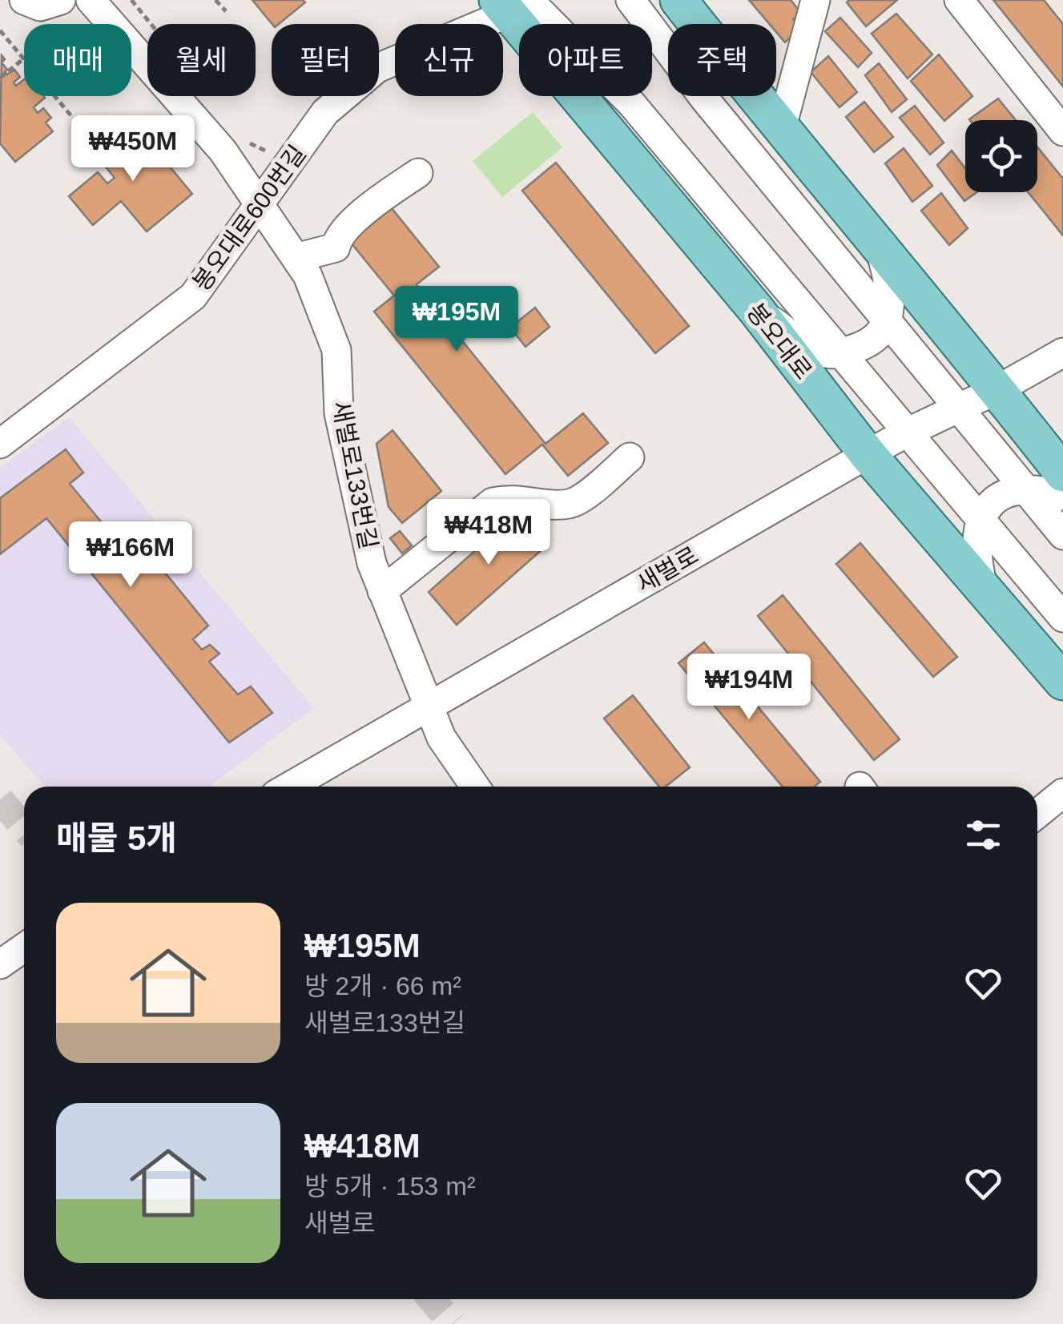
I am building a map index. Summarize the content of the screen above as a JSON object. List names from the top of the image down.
{
  "streets": {
    "main road": ["봉오대로"],
    "street": ["봉오대로600번길", "새벌로133번길", "새벌로"]
  },
  "crossings": [
    ["봉오대로600번길", "봉오대로"],
    ["봉오대로600번길", "새벌로133번길"],
    ["봉오대로", "새벌로"],
    ["새벌로133번길", "새벌로"]
  ],
  "page": {
    "chip": [
      "매매",
      "월세",
      "필터",
      "신규",
      "아파트",
      "주택"
    ],
    "price": [
      "₩450M",
      "₩195M",
      "₩418M",
      "₩166M",
      "₩194M"
    ],
    "heading": "매물 5개",
    "list": [
      {
        "name": "₩195M",
        "note": "방 2개 · 66 m² · 새벌로133번길"
      },
      {
        "name": "₩418M",
        "note": "방 5개 · 153 m² · 새벌로"
      }
    ]
  }
}
